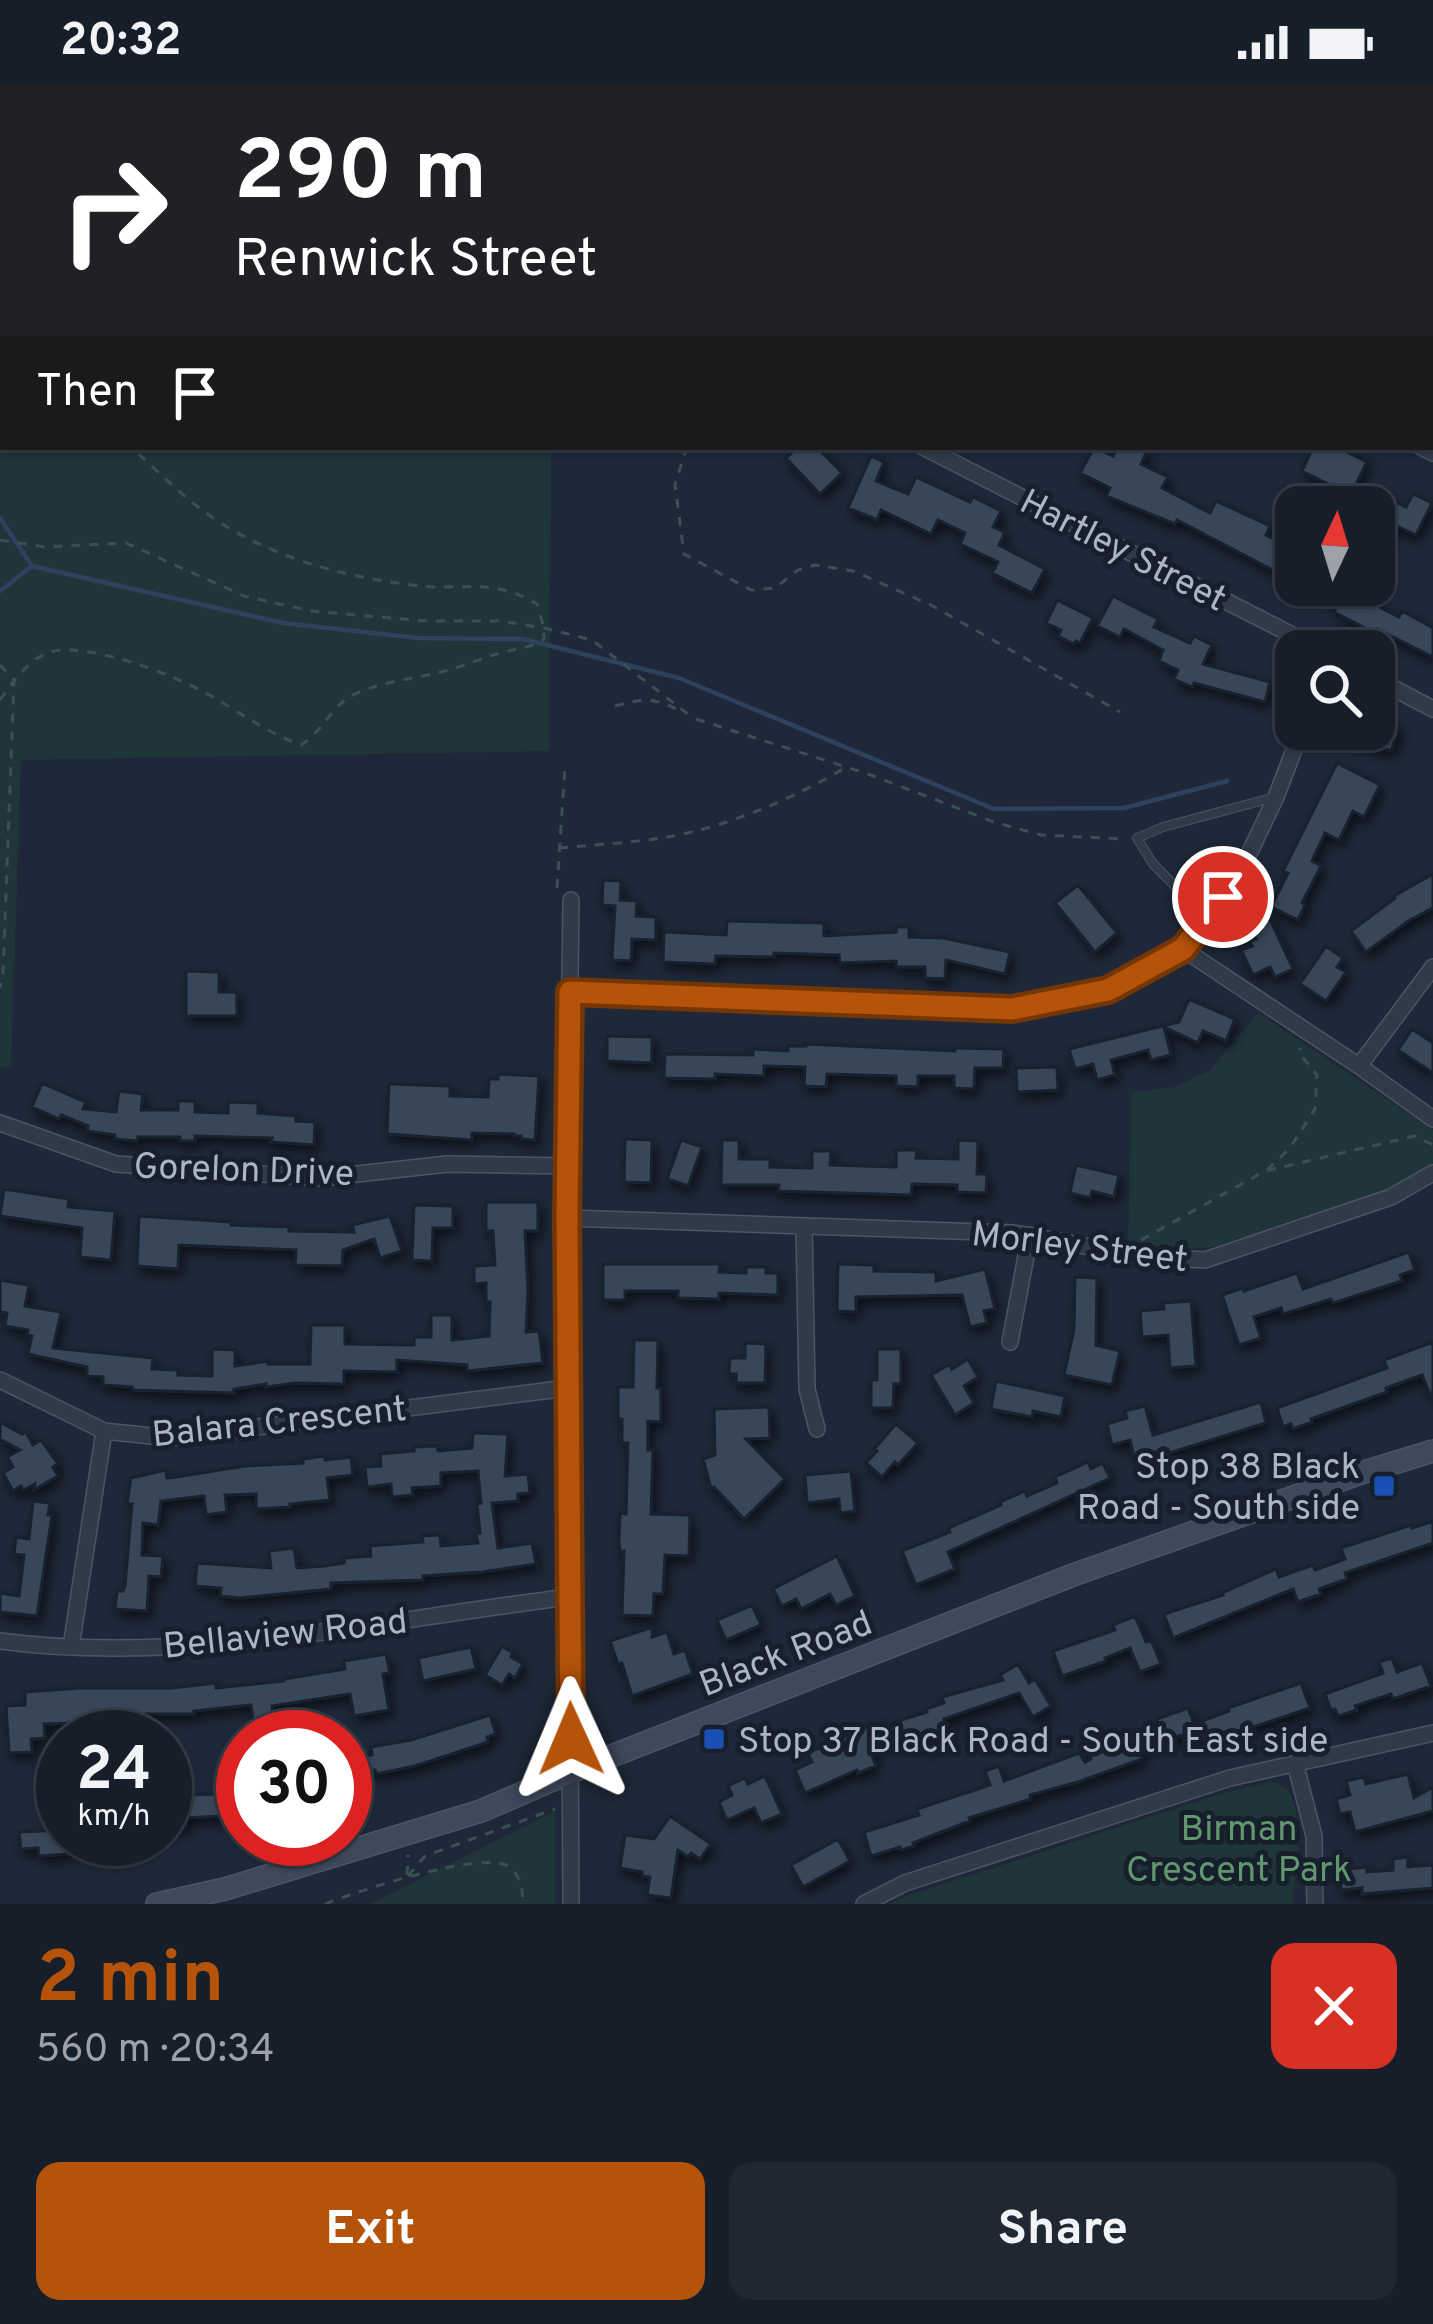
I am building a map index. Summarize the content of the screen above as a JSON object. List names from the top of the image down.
{
  "streets": {
    "main road": ["Black Road"],
    "street": [
      "Hartley Street",
      "Gorelon Drive",
      "Morley Street",
      "Balara Crescent",
      "Bellaview Road"
    ]
  },
  "parks": ["Birman Crescent Park"],
  "places": {
    "transit": ["Stop 38 Black Road - South side", "Stop 37 Black Road - South East side"]
  },
  "north": "top",
  "page": {
    "status": "20:32",
    "turn": ["290 m", "Renwick Street"],
    "then": "Then",
    "speed": "24 km/h",
    "limit": "30",
    "heading": ["2 min", "560 m · 20:34"],
    "buttons": ["Exit", "Share"]
  }
}
